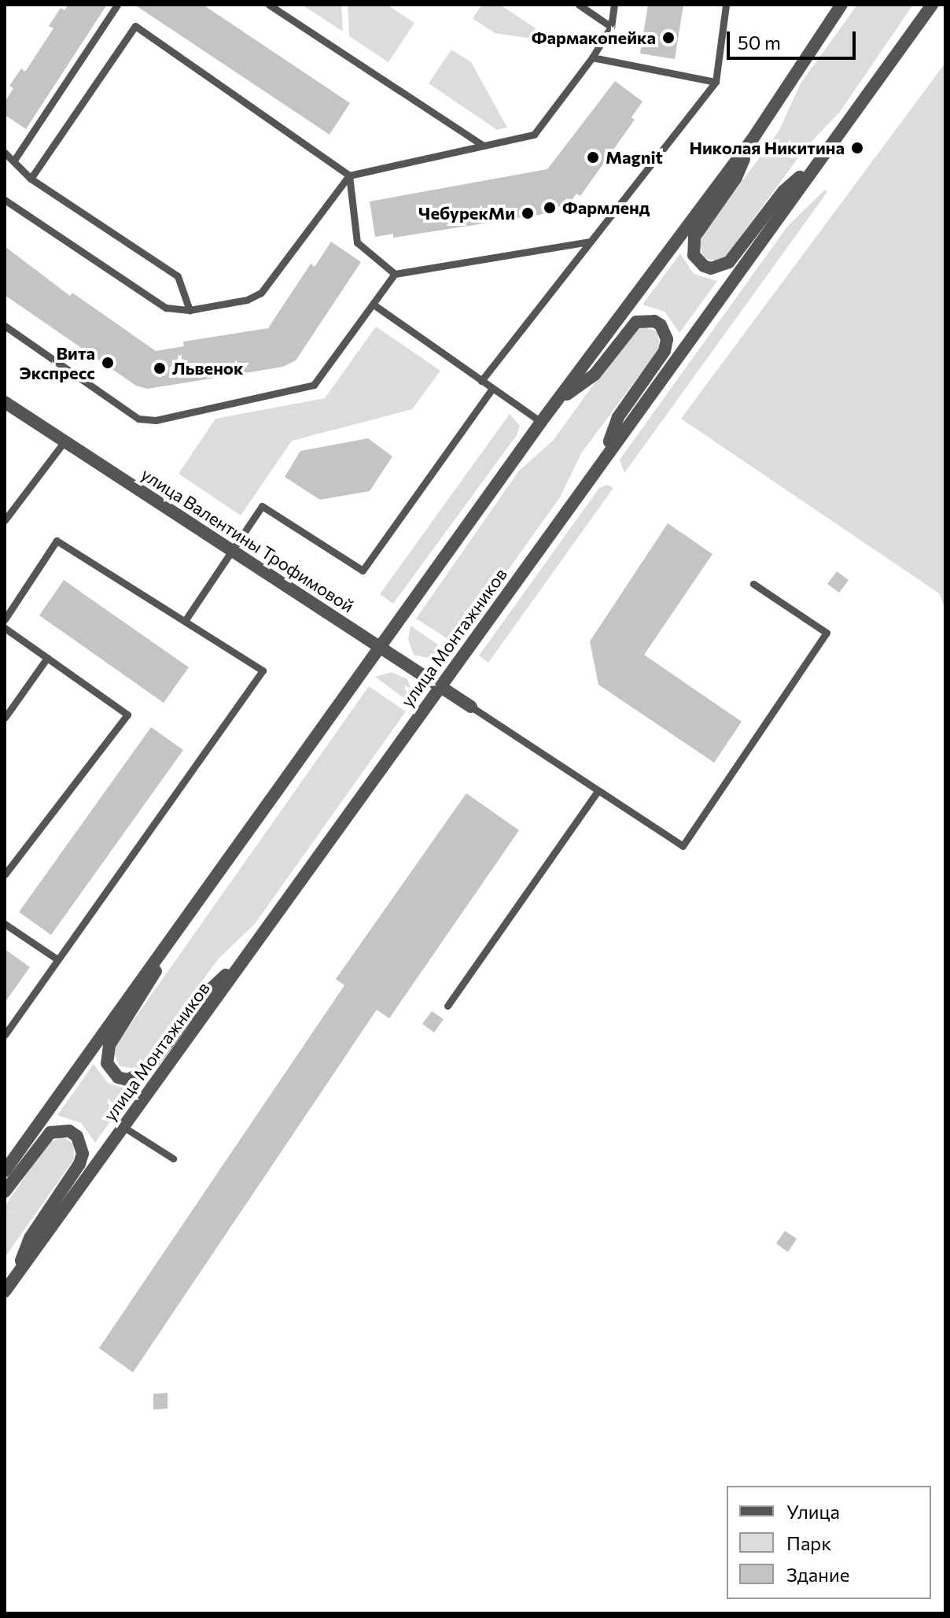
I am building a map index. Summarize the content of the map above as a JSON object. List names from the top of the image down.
{
  "streets": {
    "street": ["улица Валентины Трофимовой", "улица Монтажников"]
  },
  "crossings": [
    ["улица Валентины Трофимовой", "улица Монтажников"]
  ],
  "places": [
    "Фармакопейка",
    "Николая Никитина",
    "Magnit",
    "Фармленд",
    "ЧебурекМи",
    "Вита Экспресс",
    "Львенок"
  ],
  "legend": ["Улица", "Парк", "Здание"],
  "scale_bar": "50 m"
}
